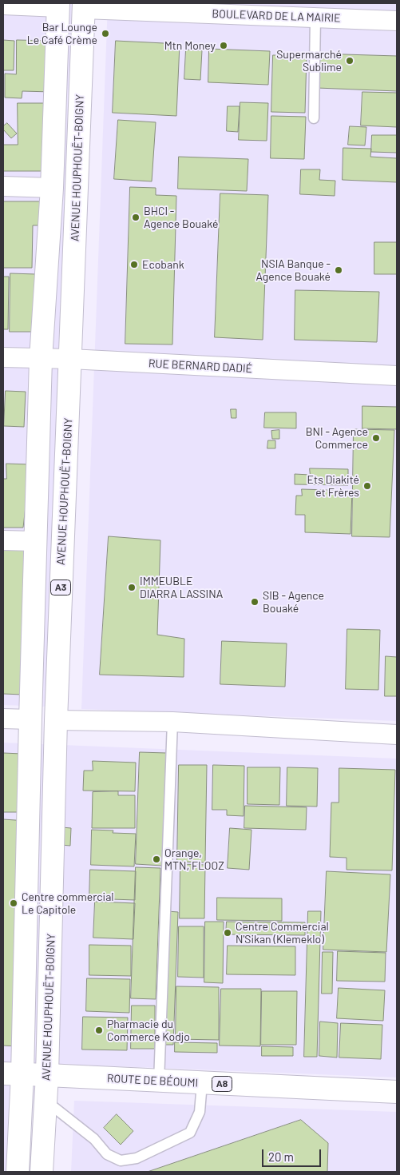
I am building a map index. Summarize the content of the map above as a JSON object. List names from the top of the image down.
{
  "streets": {
    "main road": [
      "AVENUE HOUPHOUËT-BOIGNY",
      "A3",
      "ROUTE DE BÉOUMI",
      "A8"
    ],
    "street": ["BOULEVARD DE LA MAIRIE", "RUE BERNARD DADIÉ"]
  },
  "crossings": [
    ["BOULEVARD DE LA MAIRIE", "AVENUE HOUPHOUËT-BOIGNY"],
    ["AVENUE HOUPHOUËT-BOIGNY", "RUE BERNARD DADIÉ"],
    ["AVENUE HOUPHOUËT-BOIGNY", "ROUTE DE BÉOUMI"],
    ["RUE BERNARD DADIÉ", "A3"],
    ["A3", "ROUTE DE BÉOUMI"]
  ],
  "places": [
    "Bar Lounge Le Café Crème",
    "Mtn Money",
    "Supermarché Sublime",
    "BHCI - Agence Bouaké",
    "Ecobank",
    "NSIA Banque - Agence Bouaké",
    "BNI - Agence Commerce",
    "Ets Diakité et Frères",
    "IMMEUBLE DIARRA LASSINA",
    "SIB - Agence Bouaké",
    "Orange, MTN, FLOOZ",
    "Centre commercial Le Capitole",
    "Centre Commercial N'Sikan (Klemeklo)",
    "Pharmacie du Commerce Kodjo"
  ],
  "scale_bar": "20 m"
}
